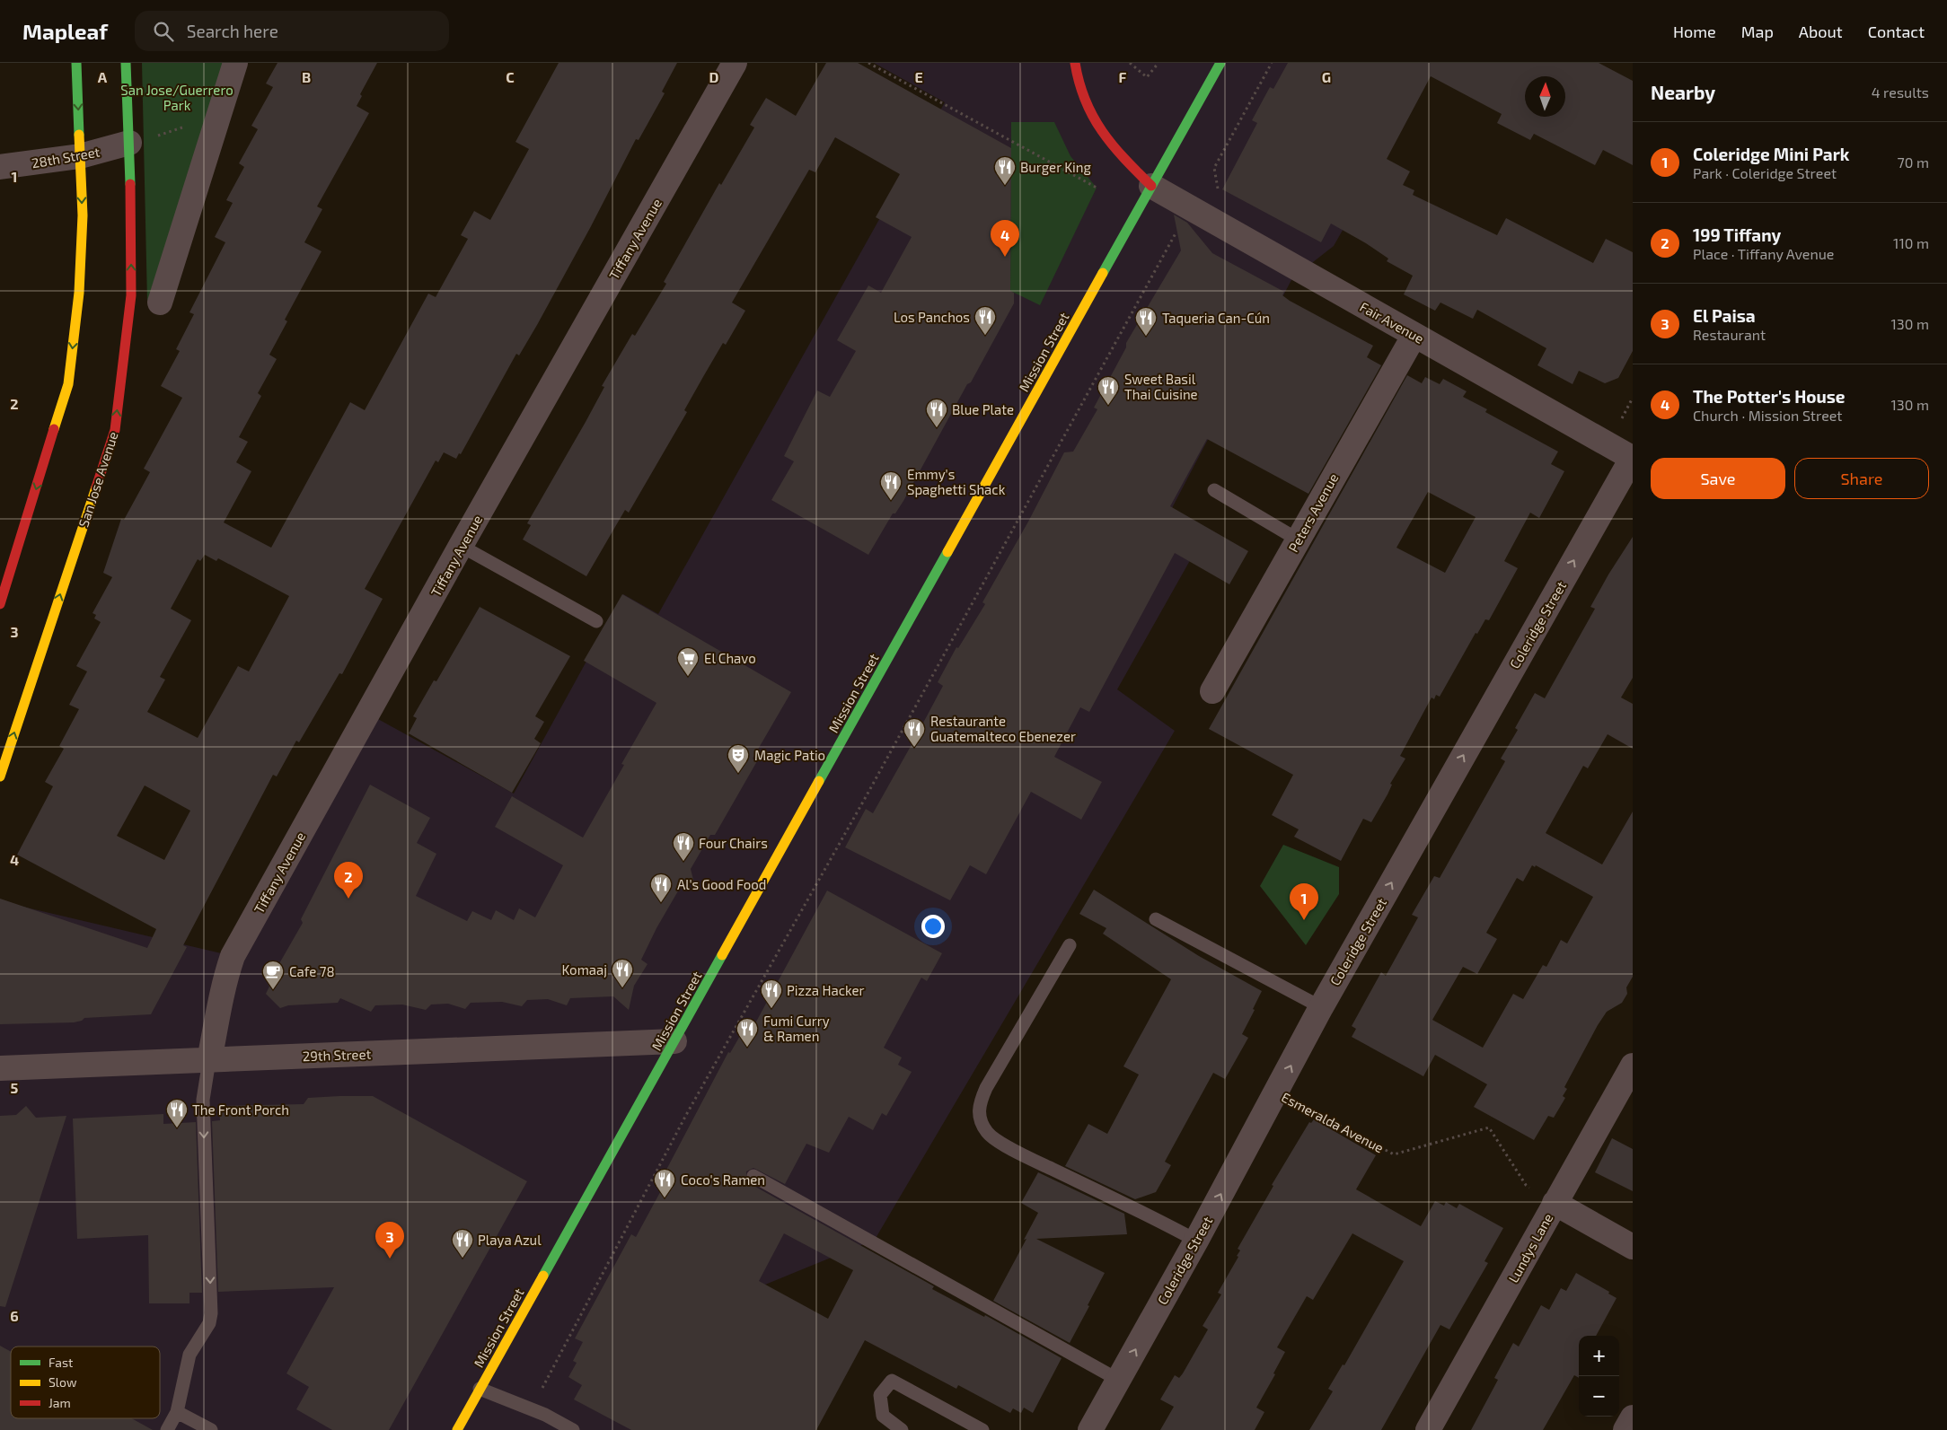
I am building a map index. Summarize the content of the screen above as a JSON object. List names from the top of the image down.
{
  "streets": {
    "main road": ["Mission Street", "San Jose Avenue"],
    "street": [
      "28th Street",
      "Tiffany Avenue",
      "Fair Avenue",
      "Peters Avenue",
      "Coleridge Street",
      "29th Street",
      "Lundys Lane"
    ],
    "path": ["Esmeralda Avenue"]
  },
  "crossings": [
    ["28th Street", "San Jose Avenue"],
    ["Tiffany Avenue", "29th Street"],
    ["Fair Avenue", "Mission Street"],
    ["Fair Avenue", "Peters Avenue"],
    ["Fair Avenue", "Coleridge Street"],
    ["Mission Street", "29th Street"],
    ["Coleridge Street", "Esmeralda Avenue"],
    ["Esmeralda Avenue", "Lundys Lane"]
  ],
  "one_way": ["Coleridge Street"],
  "parks": ["San Jose/Guerrero Park"],
  "places": {
    "restaurant": [
      "Burger King",
      "Los Panchos",
      "Taqueria Can-Cún",
      "Sweet Basil Thai Cuisine",
      "Blue Plate",
      "Emmy's Spaghetti Shack",
      "Restaurante Guatemalteco Ebenezer",
      "Four Chairs",
      "Al's Good Food",
      "Komaaj",
      "Pizza Hacker",
      "Fumi Curry & Ramen",
      "The Front Porch",
      "Coco's Ramen",
      "Playa Azul"
    ],
    "supermarket": ["El Chavo"],
    "theatre": ["Magic Patio"],
    "cafe": ["Cafe 78"]
  },
  "legend": ["Fast", "Slow", "Jam"],
  "north": "top",
  "page": {
    "header": "Mapleaf",
    "search": "Search here",
    "nav": [
      "Home",
      "Map",
      "About",
      "Contact"
    ],
    "heading": ["Nearby", "4 results"],
    "list": [
      {
        "mark": "1",
        "name": "Coleridge Mini Park",
        "note": "Park · Coleridge Street",
        "value": "70 m"
      },
      {
        "mark": "2",
        "name": "199 Tiffany",
        "note": "Place · Tiffany Avenue",
        "value": "110 m"
      },
      {
        "mark": "3",
        "name": "El Paisa",
        "note": "Restaurant",
        "value": "130 m"
      },
      {
        "mark": "4",
        "name": "The Potter's House",
        "note": "Church · Mission Street",
        "value": "130 m"
      }
    ],
    "pins": [
      "4",
      "2",
      "1",
      "3"
    ],
    "buttons": ["Save", "Share"],
    "map_buttons": ["+", "−"]
  },
  "grid": {
    "columns": [
      "A",
      "B",
      "C",
      "D",
      "E",
      "F",
      "G"
    ],
    "rows": [
      "1",
      "2",
      "3",
      "4",
      "5",
      "6"
    ]
  }
}
